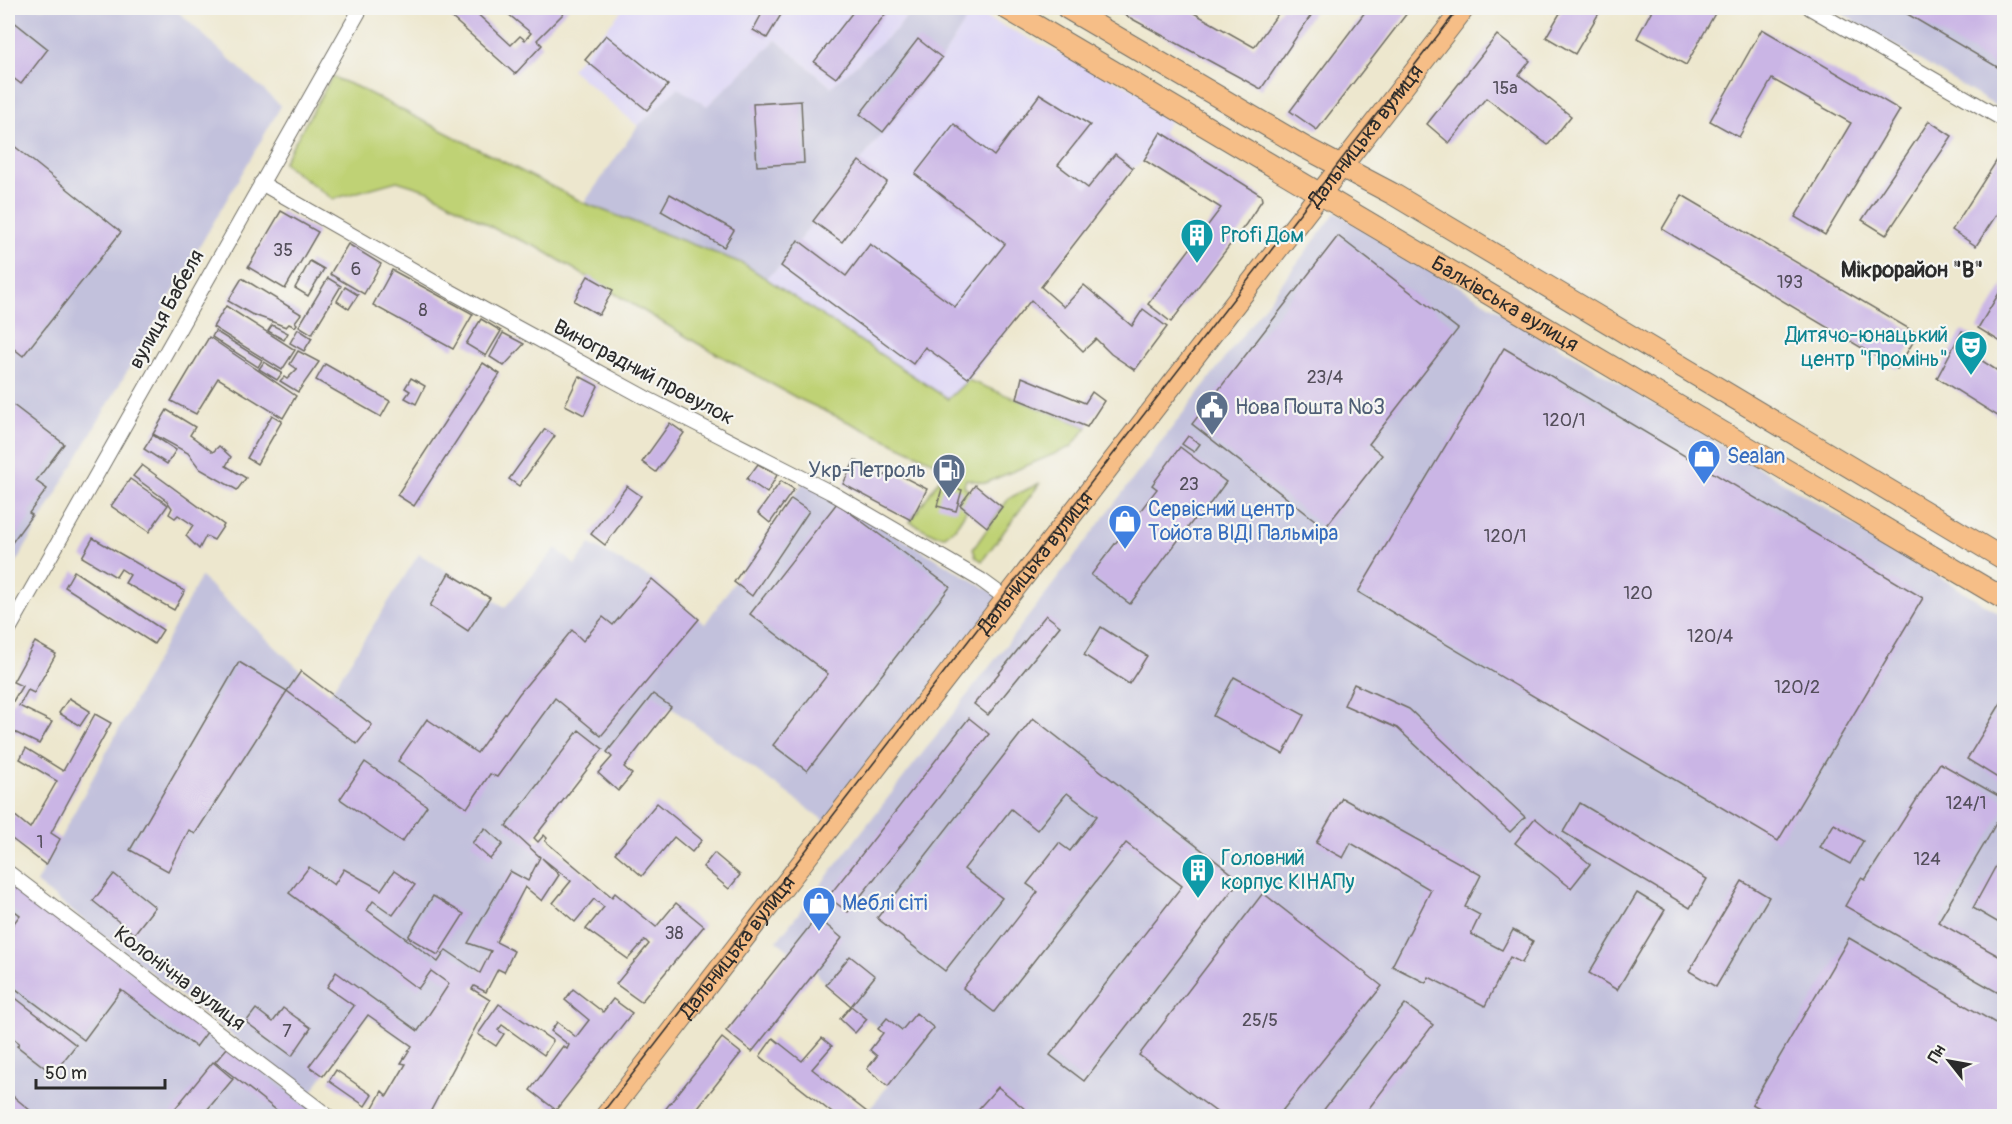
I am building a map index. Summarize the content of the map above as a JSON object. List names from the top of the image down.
{
  "streets": {
    "main road": ["Дальницька вулиця", "Балківська вулиця"],
    "street": ["вулиця Бабеля", "Виноградний провулок", "Колонічна вулиця"]
  },
  "crossings": [
    ["Дальницька вулиця", "Балківська вулиця"],
    ["Дальницька вулиця", "Виноградний провулок"],
    ["вулиця Бабеля", "Виноградний провулок"]
  ],
  "districts": ["Мікрорайон \"В\""],
  "places": {
    "building": ["Profi Дом", "Головний корпус КІНАПу"],
    "theatre": ["Дитячо-юнацький центр \"Промінь\""],
    "public building": ["Нова Пошта №3"],
    "shop": ["Sealan", "Сервісний центр Тойота ВІДІ Пальміра", "Меблі сіті"],
    "fuel station": ["Укр-Петроль"]
  },
  "house_numbers": [
    "15а",
    "35",
    "6",
    "193",
    "8",
    "23/4",
    "120/1",
    "23",
    "120/1",
    "120",
    "120/4",
    "120/2",
    "124/1",
    "1",
    "124",
    "38",
    "25/5",
    "7"
  ],
  "scale_bar": "50 m",
  "north": "top left"
}
